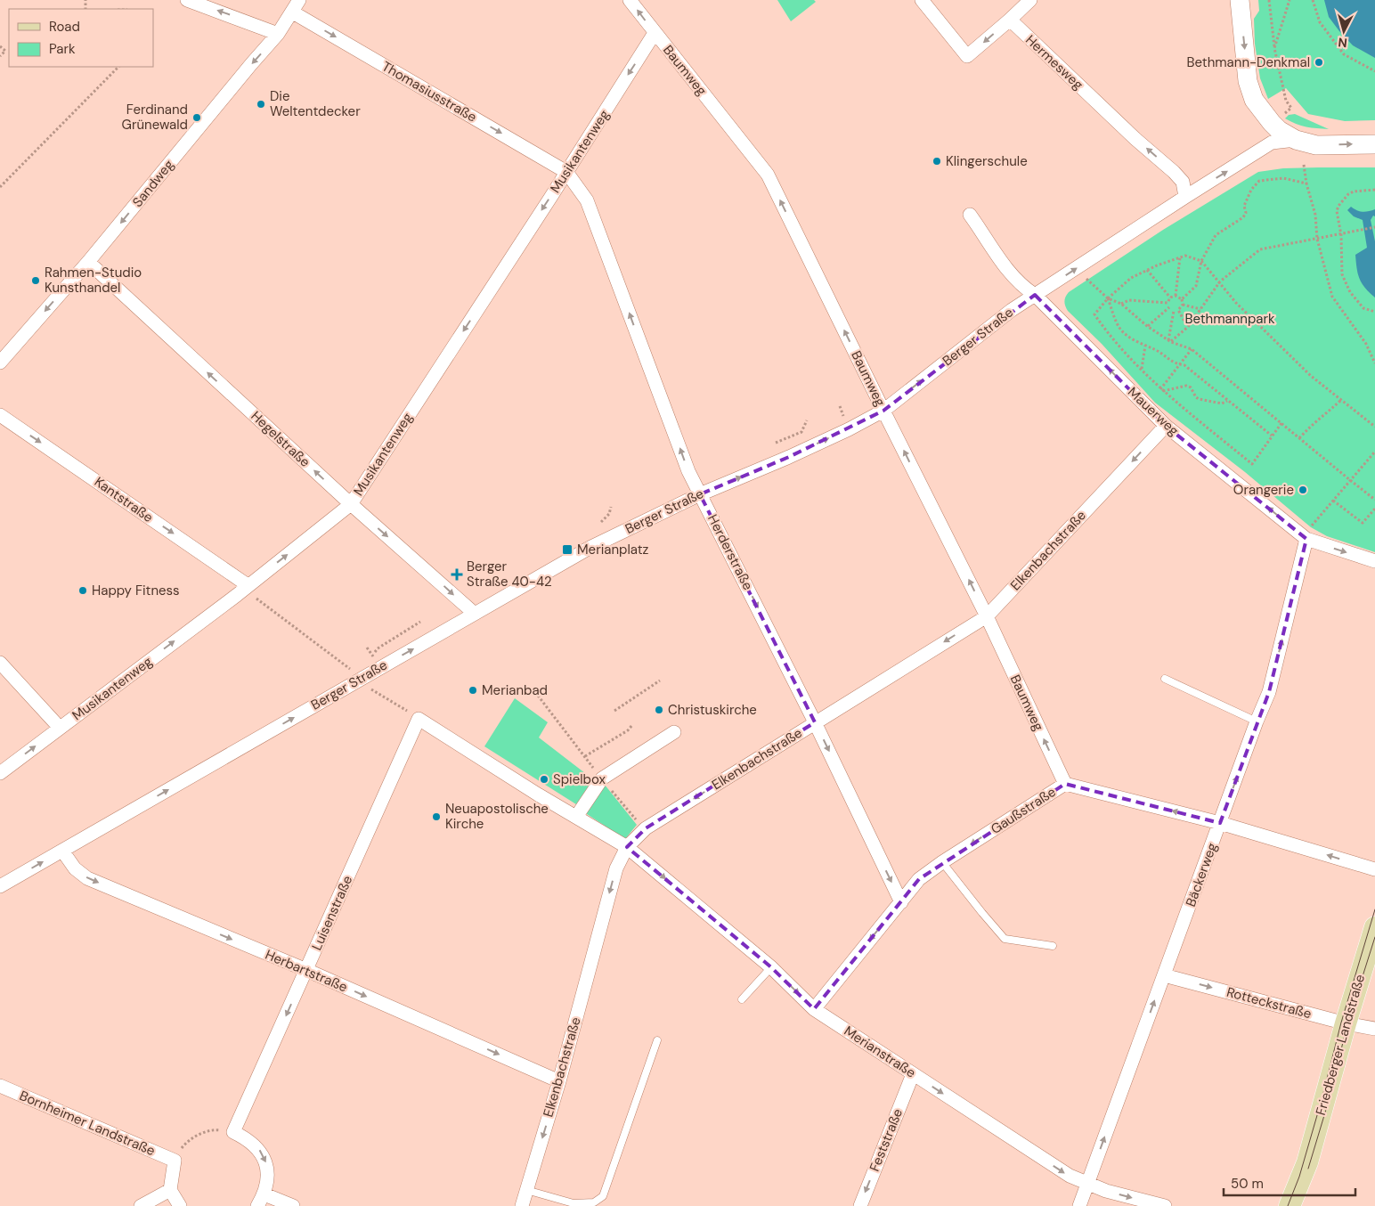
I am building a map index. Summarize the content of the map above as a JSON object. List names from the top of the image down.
{
  "streets": {
    "main road": ["Friedberger Landstraße"],
    "street": [
      "Hermesweg",
      "Baumweg",
      "Thomasiusstraße",
      "Musikantenweg",
      "Sandweg",
      "Berger Straße",
      "Mauerweg",
      "Hegelstraße",
      "Kantstraße",
      "Elkenbachstraße",
      "Herderstraße",
      "Gaußstraße",
      "Bäckerweg",
      "Luisenstraße",
      "Herbartstraße",
      "Rotteckstraße",
      "Merianstraße",
      "Bornheimer Landstraße",
      "Feststraße"
    ]
  },
  "crossings": [
    ["Hermesweg", "Berger Straße"],
    ["Baumweg", "Musikantenweg"],
    ["Baumweg", "Berger Straße"],
    ["Baumweg", "Elkenbachstraße"],
    ["Baumweg", "Gaußstraße"],
    ["Thomasiusstraße", "Musikantenweg"],
    ["Thomasiusstraße", "Sandweg"],
    ["Thomasiusstraße", "Herderstraße"],
    ["Musikantenweg", "Hegelstraße"],
    ["Musikantenweg", "Kantstraße"],
    ["Musikantenweg", "Herderstraße"],
    ["Sandweg", "Hegelstraße"],
    ["Berger Straße", "Mauerweg"],
    ["Berger Straße", "Hegelstraße"],
    ["Berger Straße", "Herderstraße"],
    ["Berger Straße", "Herbartstraße"],
    ["Mauerweg", "Elkenbachstraße"],
    ["Mauerweg", "Bäckerweg"],
    ["Elkenbachstraße", "Herderstraße"],
    ["Elkenbachstraße", "Herbartstraße"],
    ["Elkenbachstraße", "Merianstraße"],
    ["Herderstraße", "Gaußstraße"],
    ["Gaußstraße", "Bäckerweg"],
    ["Gaußstraße", "Merianstraße"],
    ["Bäckerweg", "Rotteckstraße"],
    ["Bäckerweg", "Merianstraße"],
    ["Luisenstraße", "Herbartstraße"],
    ["Rotteckstraße", "Friedberger Landstraße"],
    ["Merianstraße", "Feststraße"]
  ],
  "one_way": [
    "Hermesweg",
    "Baumweg",
    "Thomasiusstraße",
    "Sandweg",
    "Berger Straße",
    "Kantstraße",
    "Elkenbachstraße",
    "Gaußstraße",
    "Bäckerweg",
    "Luisenstraße",
    "Herbartstraße",
    "Rotteckstraße",
    "Merianstraße",
    "Feststraße"
  ],
  "parks": ["Bethmannpark"],
  "places": {
    "other": [
      "Bethmann-Denkmal",
      "Die Weltentdecker",
      "Ferdinand Grünewald",
      "Klingerschule",
      "Rahmen-Studio Kunsthandel",
      "Orangerie",
      "Happy Fitness",
      "Merianbad",
      "Christuskirche",
      "Spielbox",
      "Neuapostolische Kirche"
    ],
    "transit": ["Merianplatz"],
    "health": ["Berger Straße 40-42"]
  },
  "legend": ["Road", "Park"],
  "scale_bar": "50 m",
  "north": "bottom"
}
